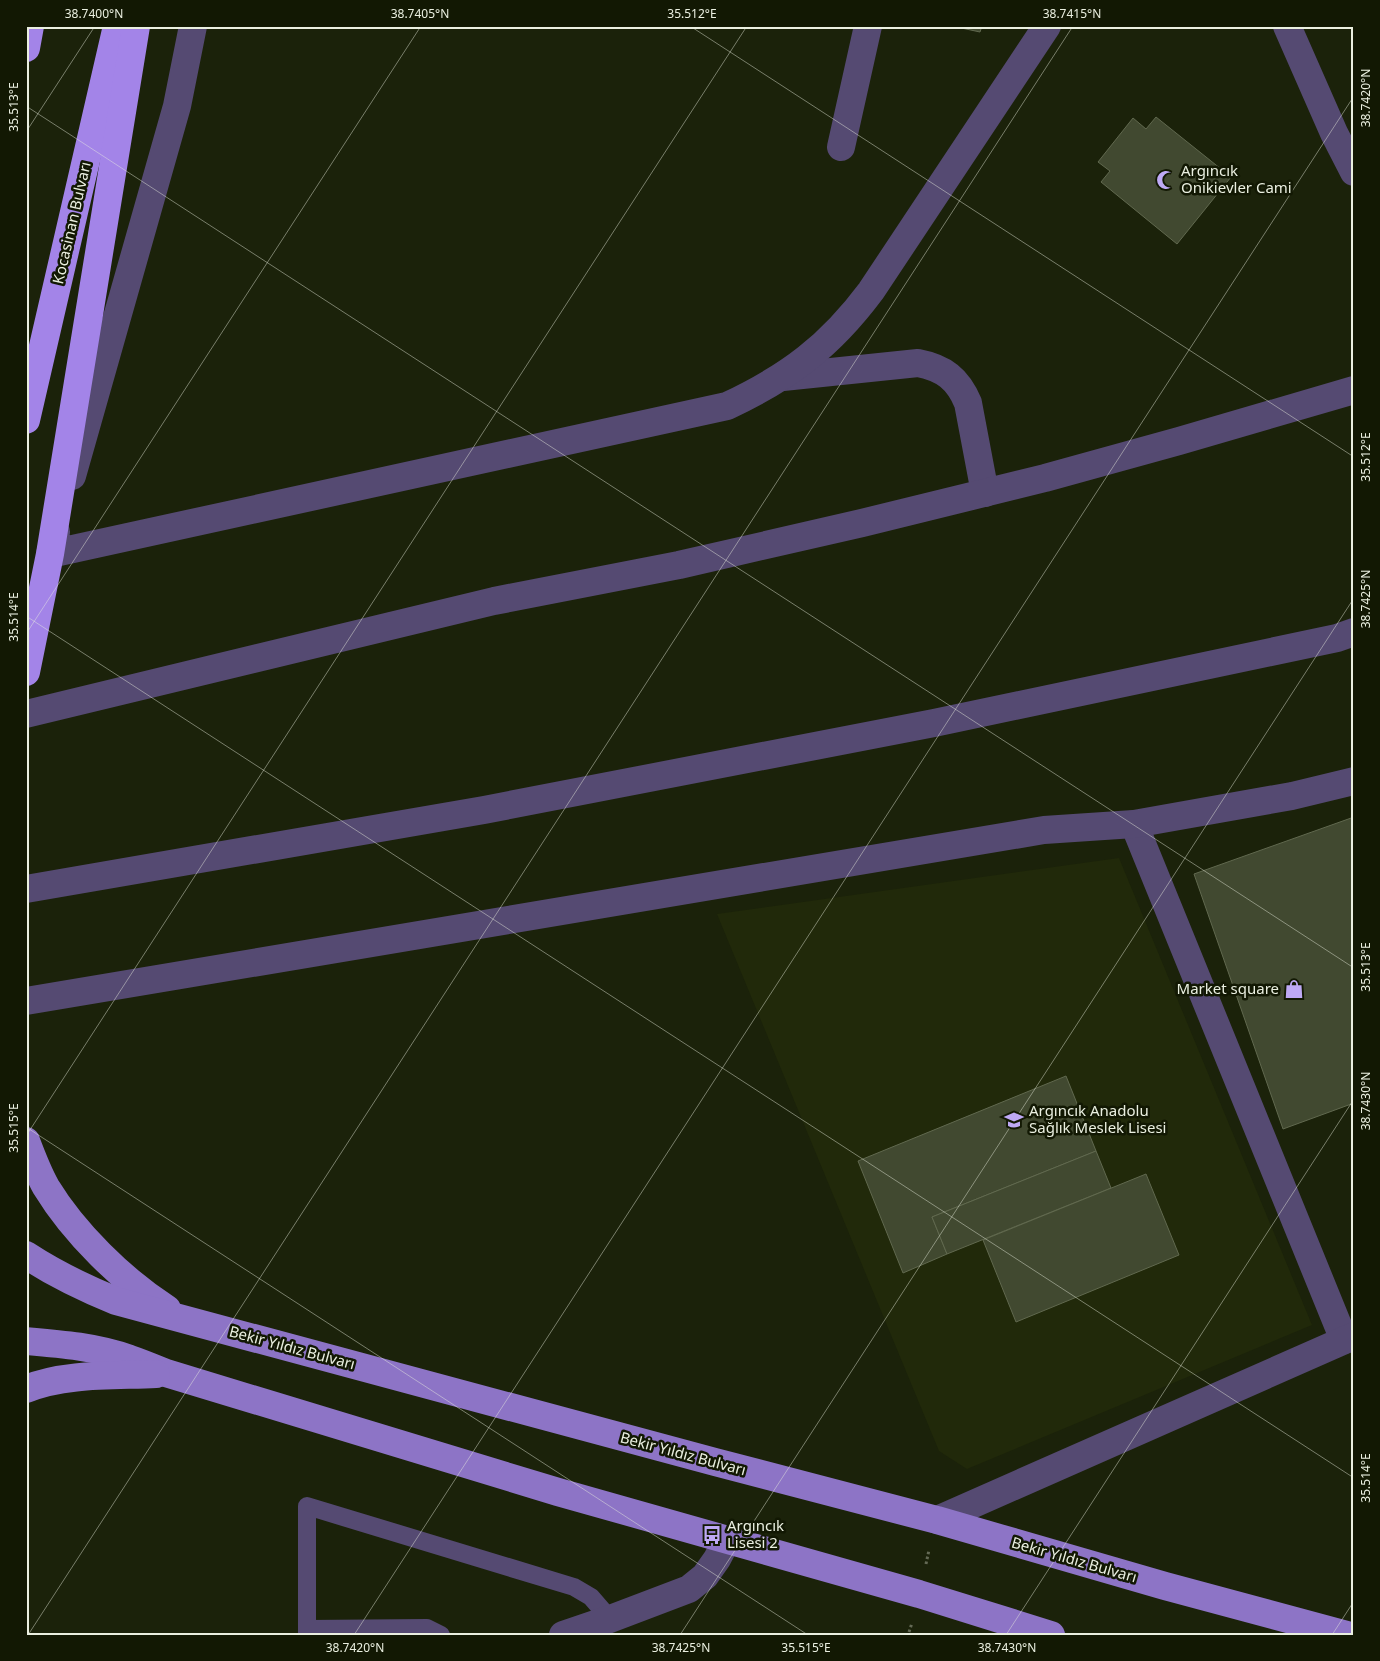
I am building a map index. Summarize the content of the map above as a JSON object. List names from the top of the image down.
{
  "streets": {
    "highway": ["Kocasinan Bulvarı"],
    "main road": ["Bekir Yıldız Bulvarı"]
  },
  "places": {
    "mosque": ["Argıncık Onikievler Cami"],
    "shop": ["Market square"],
    "school or university": ["Argıncık Anadolu Sağlık Meslek Lisesi"],
    "bus stop": ["Argıncık Lisesi 2"]
  },
  "coordinates": [
    "38.7400°N",
    "38.7405°N",
    "35.512°E",
    "38.7415°N",
    "38.7420°N",
    "35.513°E",
    "38.7425°N",
    "35.514°E",
    "38.7430°N",
    "35.515°E"
  ]
}
